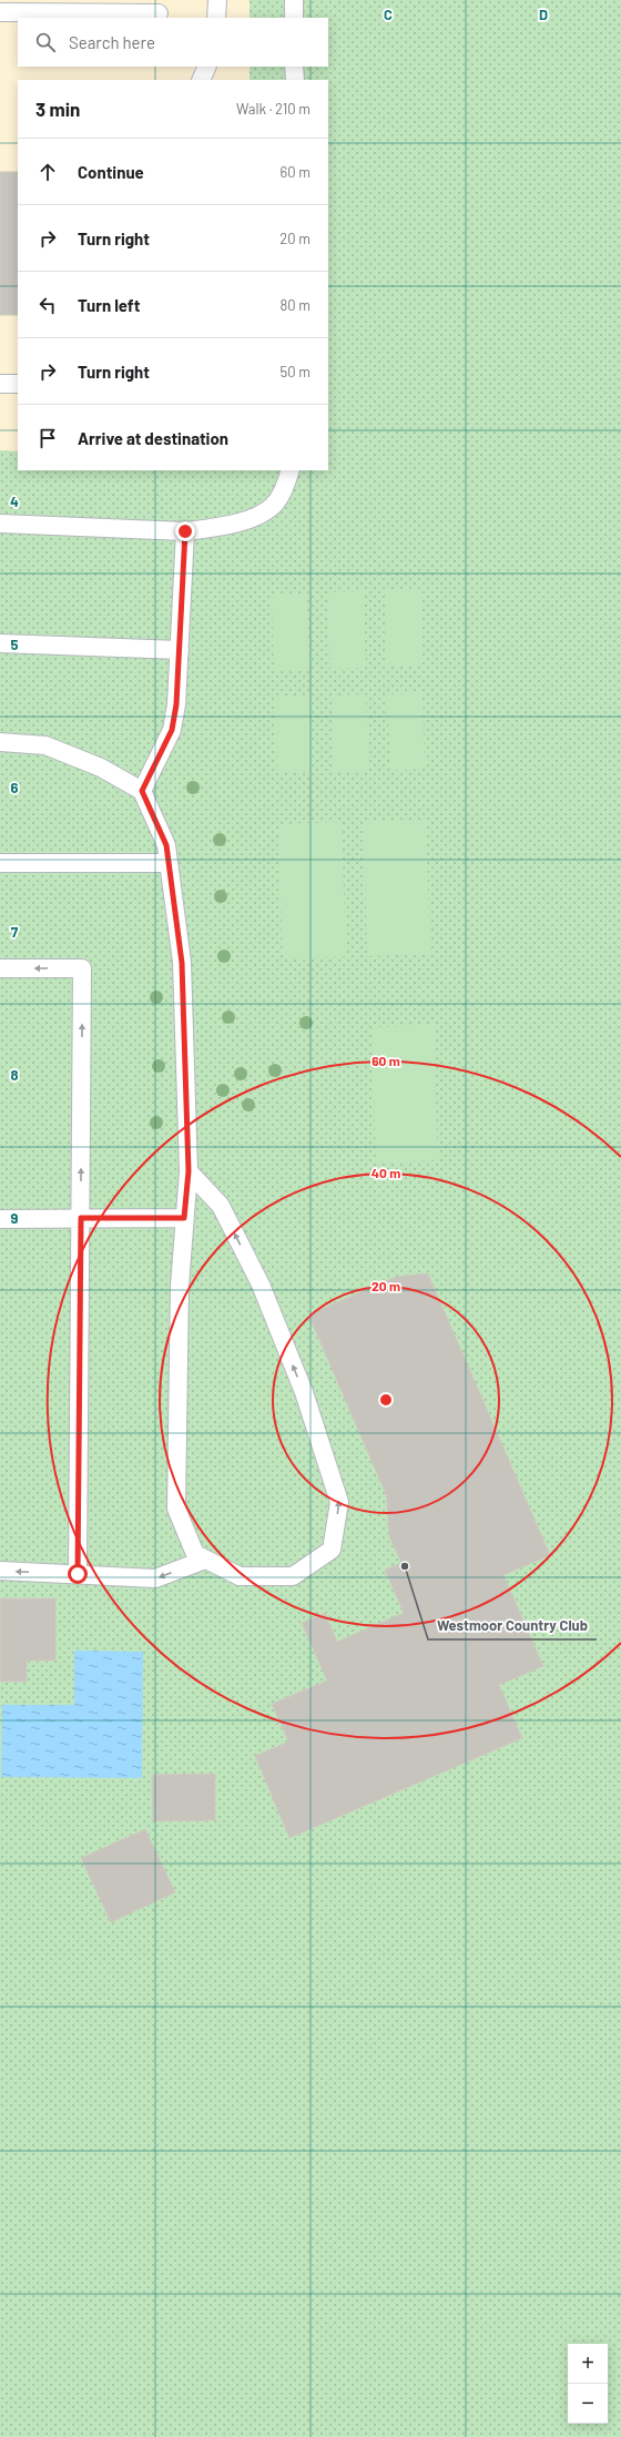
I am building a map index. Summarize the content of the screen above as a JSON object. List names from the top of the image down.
{
  "places": ["Westmoor Country Club"],
  "page": {
    "search": "Search here",
    "heading": ["3 min", "Walk · 210 m"],
    "list": [
      ["Continue", "60 m"],
      ["Turn right", "20 m"],
      ["Turn left", "80 m"],
      ["Turn right", "50 m"],
      "Arrive at destination"
    ],
    "map_buttons": ["+", "−"]
  },
  "grid": {
    "columns": ["C", "D"],
    "rows": [
      "4",
      "5",
      "6",
      "7",
      "8",
      "9"
    ]
  },
  "rings": ["60 m", "40 m", "20 m"]
}
